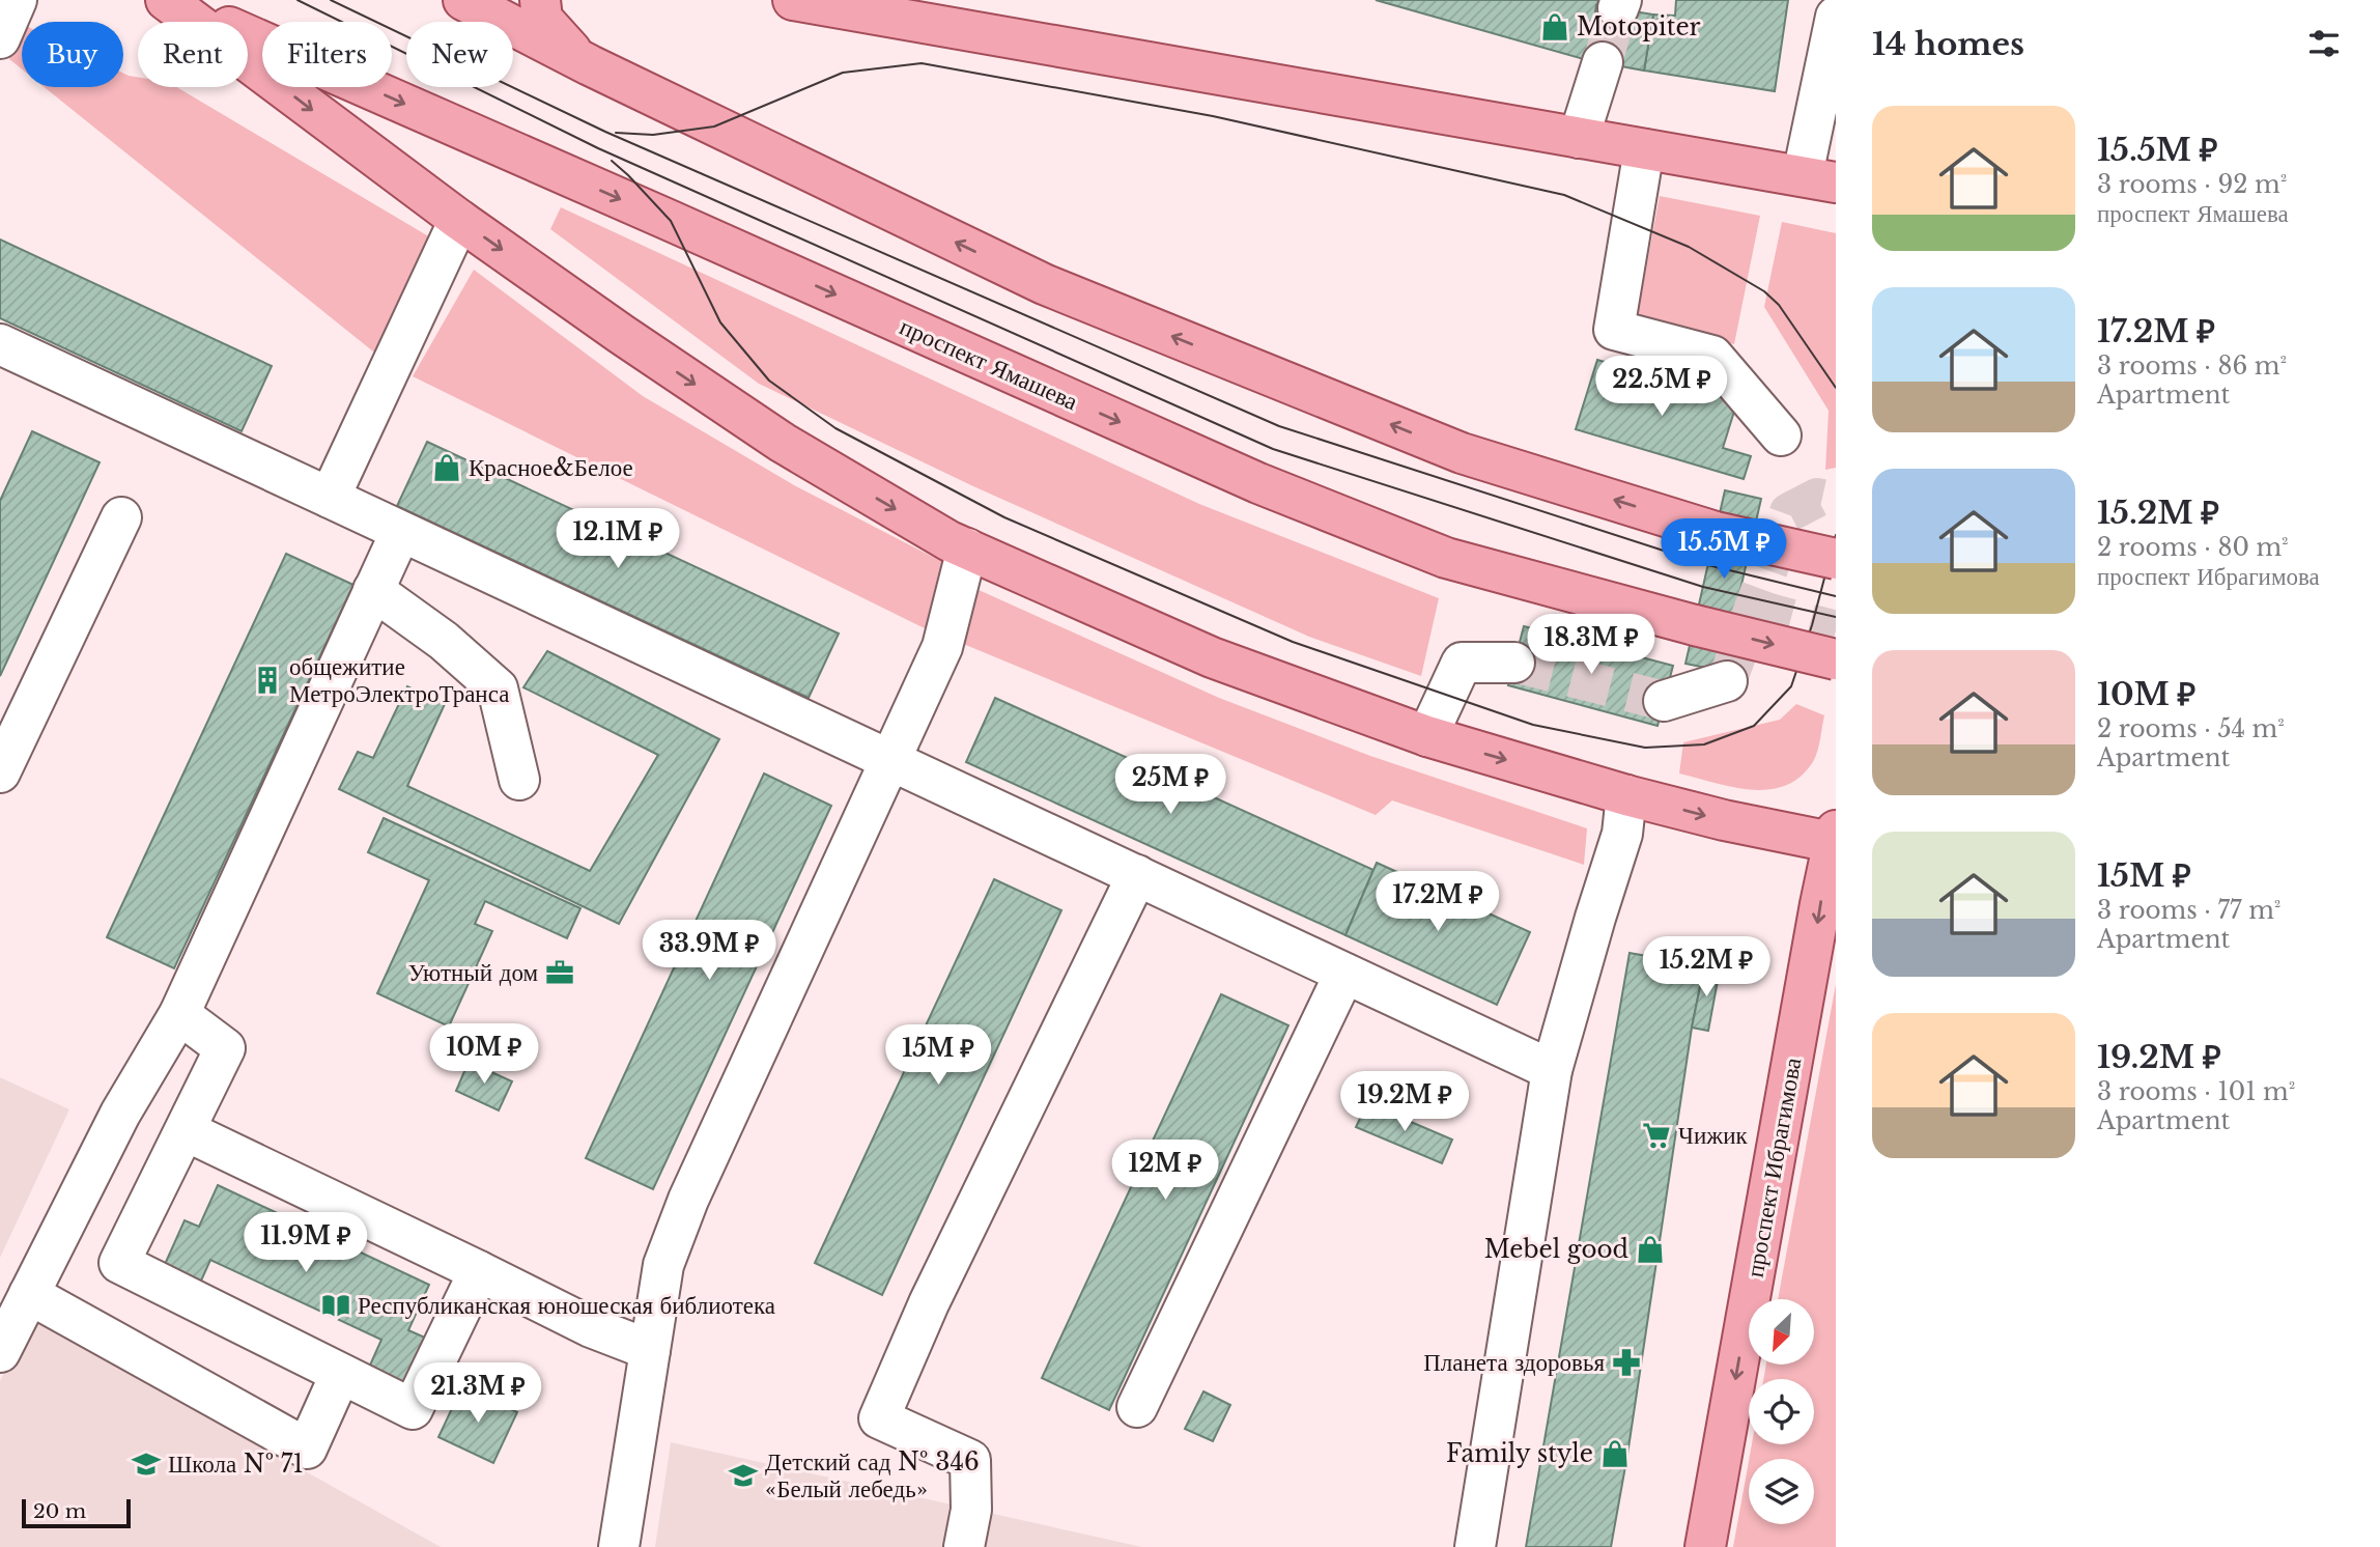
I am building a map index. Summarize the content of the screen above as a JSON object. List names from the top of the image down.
{
  "streets": {
    "main road": ["проспект Ямашева", "проспект Ибрагимова"]
  },
  "one_way": ["проспект Ибрагимова"],
  "places": {
    "shop": [
      "Motopiter",
      "Красное&Белое",
      "Mebel good",
      "Family style"
    ],
    "building": ["общежитие МетроЭлектроТранса"],
    "office": ["Уютный дом"],
    "supermarket": ["Чижик"],
    "library": ["Республиканская юношеская библиотека"],
    "pharmacy": ["Планета здоровья"],
    "school or university": ["Школа № 71", "Детский сад № 346 «Белый лебедь»"]
  },
  "scale_bar": "20 m",
  "north": "bottom left",
  "page": {
    "heading": "14 homes",
    "chip": [
      "Buy",
      "Rent",
      "Filters",
      "New"
    ],
    "list": [
      {
        "name": "15.5M ₽",
        "note": "3 rooms · 92 m² · проспект Ямашева"
      },
      {
        "name": "17.2M ₽",
        "note": "3 rooms · 86 m² · Apartment"
      },
      {
        "name": "15.2M ₽",
        "note": "2 rooms · 80 m² · проспект Ибрагимова"
      },
      {
        "name": "10M ₽",
        "note": "2 rooms · 54 m² · Apartment"
      },
      {
        "name": "15M ₽",
        "note": "3 rooms · 77 m² · Apartment"
      },
      {
        "name": "19.2M ₽",
        "note": "3 rooms · 101 m² · Apartment"
      }
    ],
    "price": [
      "22.5M ₽",
      "12.1M ₽",
      "15.5M ₽",
      "18.3M ₽",
      "25M ₽",
      "17.2M ₽",
      "33.9M ₽",
      "15.2M ₽",
      "10M ₽",
      "15M ₽",
      "19.2M ₽",
      "12M ₽",
      "11.9M ₽",
      "21.3M ₽"
    ],
    "scale": "20 m"
  }
}
